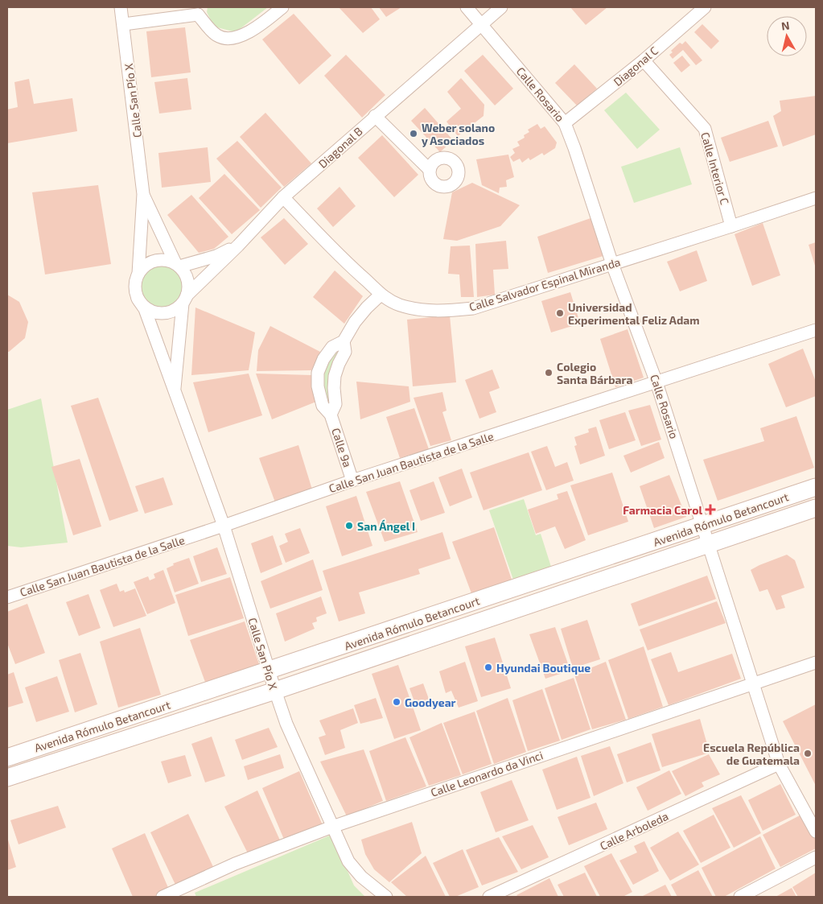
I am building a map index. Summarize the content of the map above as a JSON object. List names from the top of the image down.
{
  "streets": {
    "main road": ["Avenida Rómulo Betancourt"],
    "street": [
      "Diagonal C",
      "Calle Rosario",
      "Calle San Pío X",
      "Diagonal B",
      "Calle Interior C",
      "Calle Salvador Espinal Miranda",
      "Calle 9a",
      "Calle San Juan Bautista de la Salle",
      "Calle Leonardo da Vinci",
      "Calle Arboleda"
    ]
  },
  "crossings": [
    ["Diagonal C", "Calle Rosario"],
    ["Diagonal C", "Calle Interior C"],
    ["Calle Rosario", "Diagonal B"],
    ["Calle Rosario", "Calle Salvador Espinal Miranda"],
    ["Calle Rosario", "Calle San Juan Bautista de la Salle"],
    ["Calle Rosario", "Avenida Rómulo Betancourt"],
    ["Calle Rosario", "Calle Leonardo da Vinci"],
    ["Calle Rosario", "Calle Arboleda"],
    ["Calle San Pío X", "Diagonal B"],
    ["Calle San Pío X", "Calle San Juan Bautista de la Salle"],
    ["Calle San Pío X", "Avenida Rómulo Betancourt"],
    ["Calle San Pío X", "Calle Leonardo da Vinci"],
    ["Diagonal B", "Calle Salvador Espinal Miranda"],
    ["Calle Interior C", "Calle Salvador Espinal Miranda"],
    ["Calle Salvador Espinal Miranda", "Calle 9a"],
    ["Calle 9a", "Calle San Juan Bautista de la Salle"]
  ],
  "places": {
    "other": [
      "Weber solano y Asociados",
      "Universidad Experimental Feliz Adam",
      "Colegio Santa Bárbara",
      "San Ángel I",
      "Hyundai Boutique",
      "Goodyear",
      "Escuela República de Guatemala"
    ],
    "health": ["Farmacia Carol"]
  },
  "north": "top"
}
